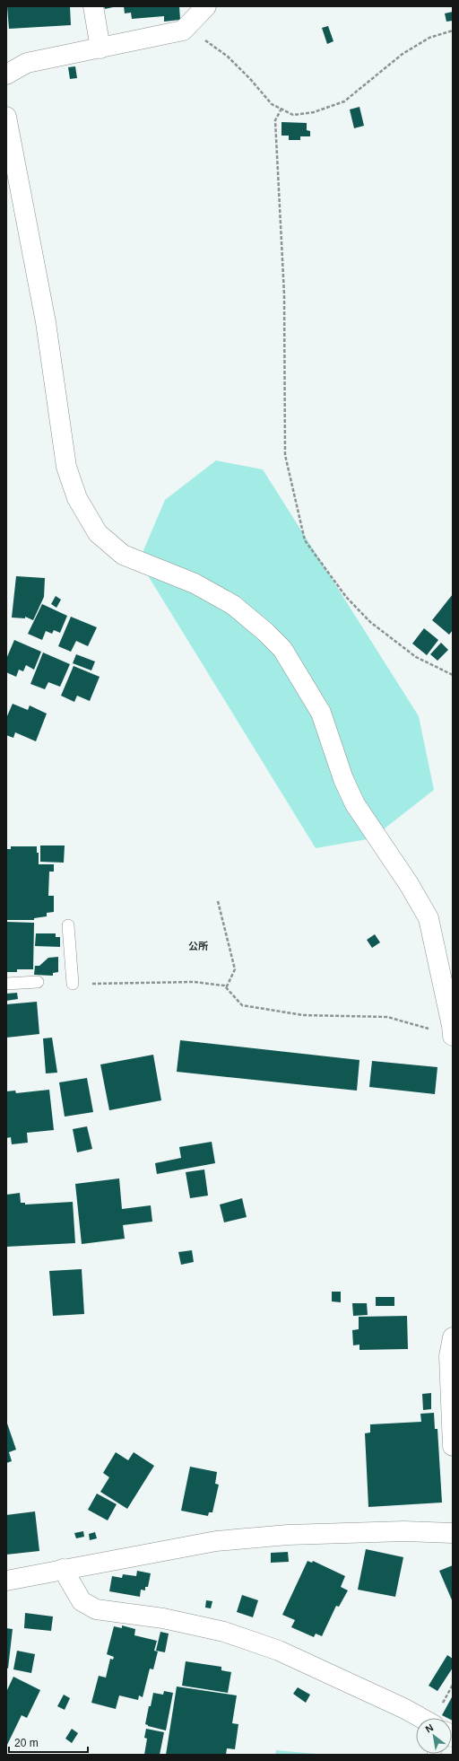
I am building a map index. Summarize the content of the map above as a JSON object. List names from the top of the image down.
{
  "districts": ["公所"],
  "scale_bar": "20 m",
  "north": "top left"
}
